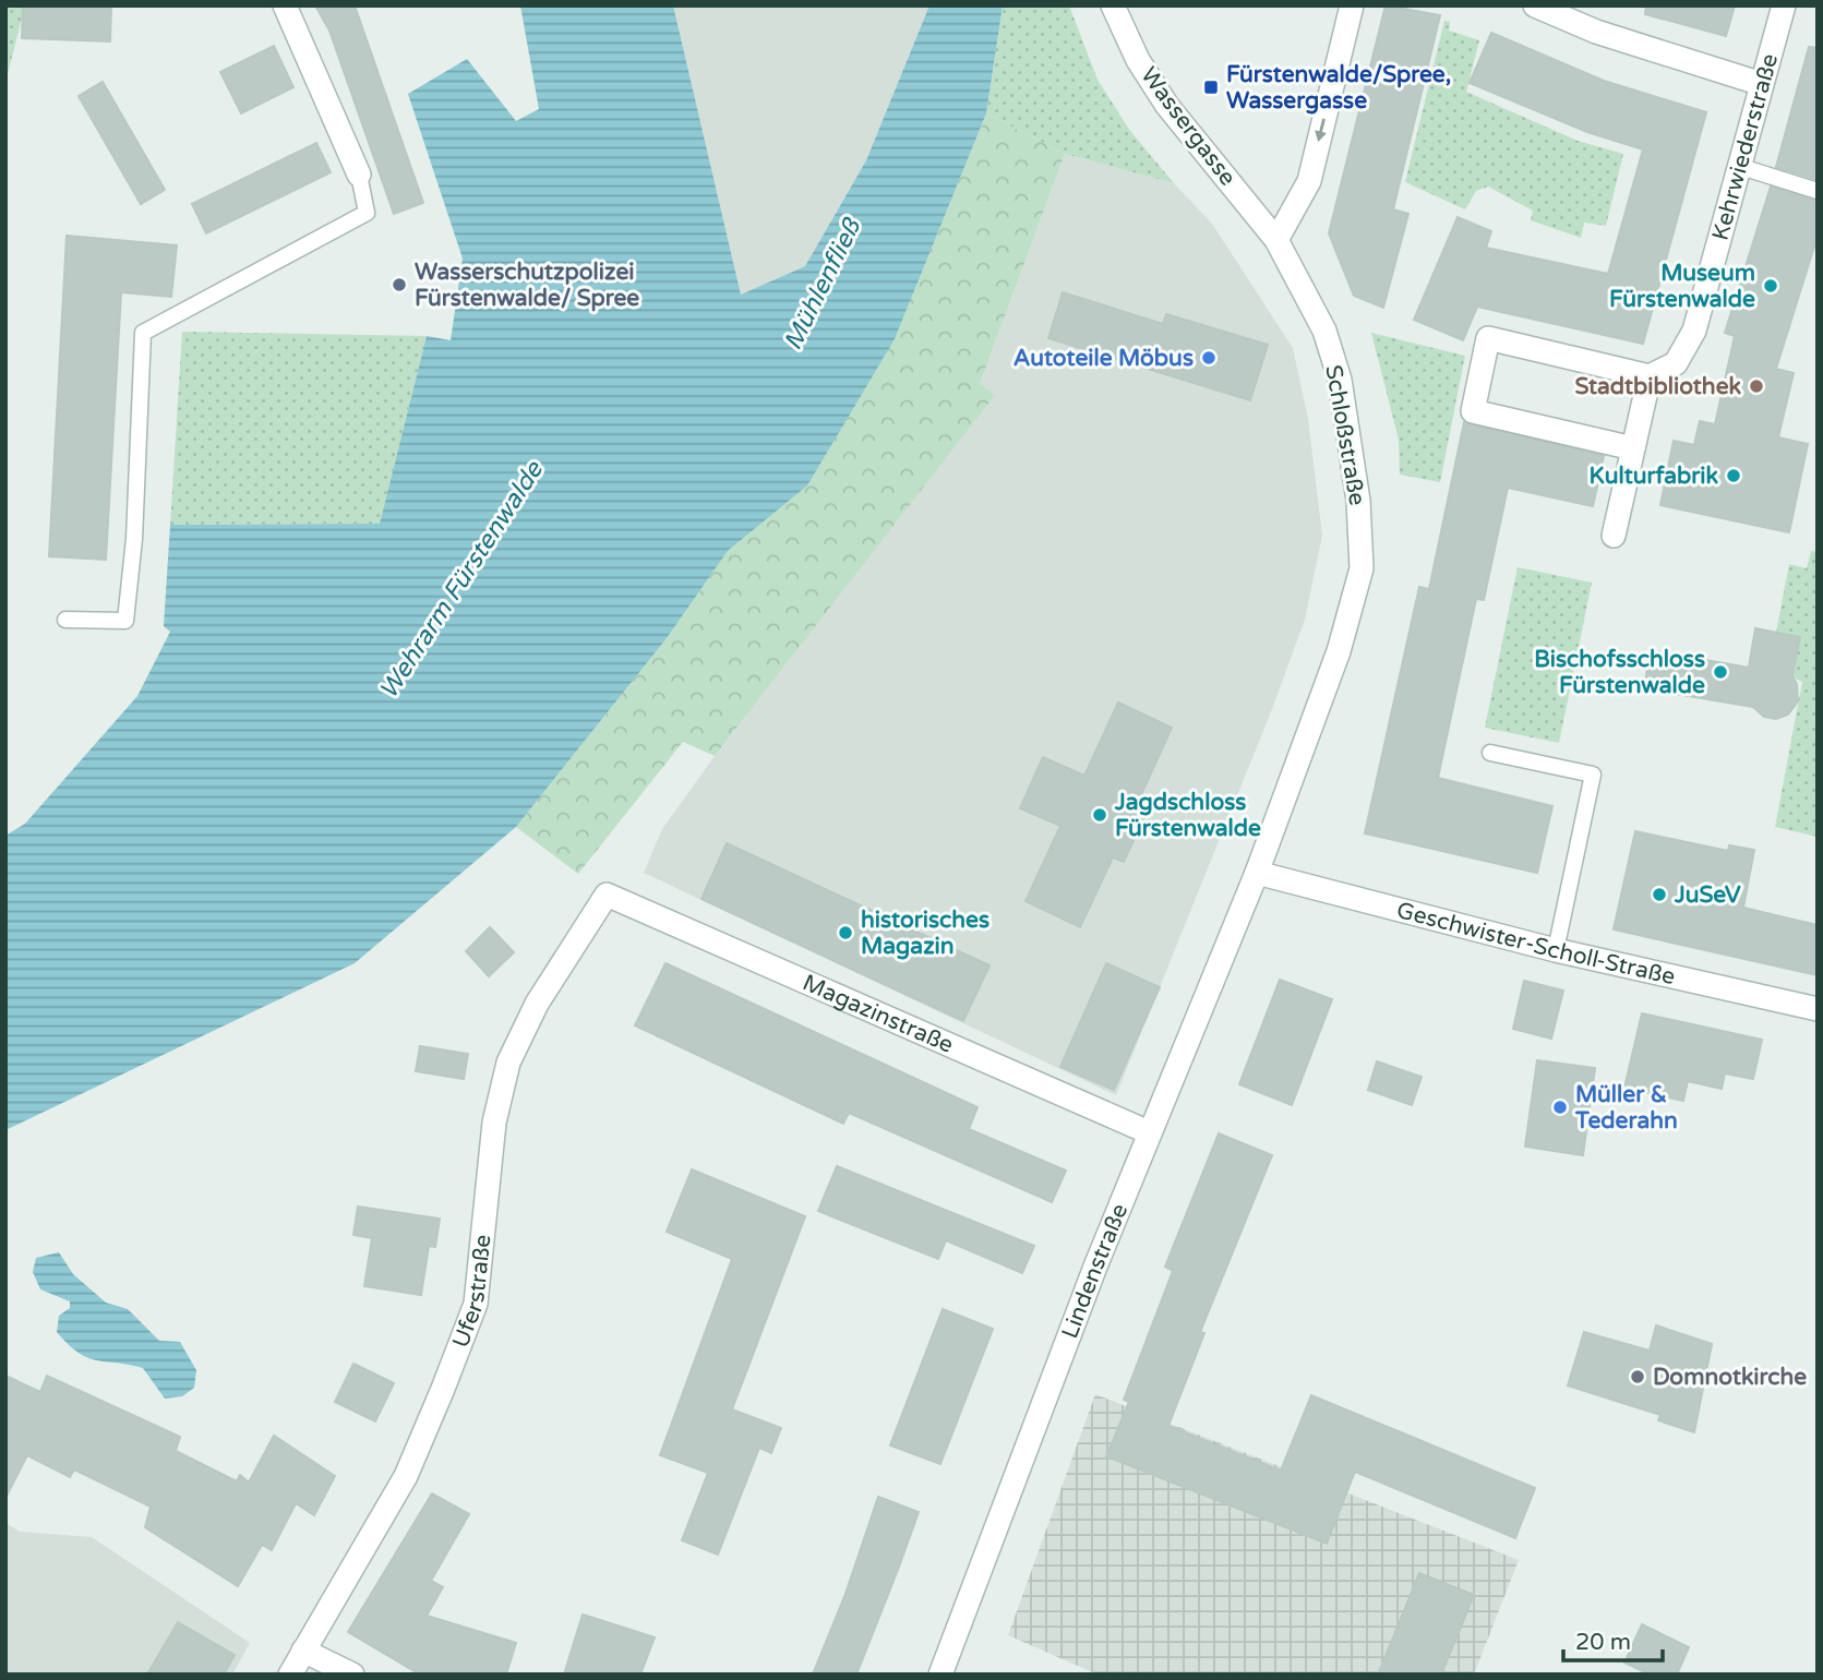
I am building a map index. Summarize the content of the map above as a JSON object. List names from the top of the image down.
{
  "streets": {
    "street": [
      "Wassergasse",
      "Kehrwiederstraße",
      "Schloßstraße",
      "Geschwister-Scholl-Straße",
      "Magazinstraße",
      "Lindenstraße",
      "Uferstraße"
    ]
  },
  "crossings": [
    ["Wassergasse", "Schloßstraße"],
    ["Schloßstraße", "Geschwister-Scholl-Straße"],
    ["Schloßstraße", "Lindenstraße"],
    ["Geschwister-Scholl-Straße", "Lindenstraße"],
    ["Magazinstraße", "Lindenstraße"],
    ["Magazinstraße", "Uferstraße"]
  ],
  "water": ["Mühlenfließ", "Wehrarm Fürstenwalde"],
  "places": {
    "transit": ["Fürstenwalde/Spree, Wassergasse"],
    "other": [
      "Wasserschutzpolizei Fürstenwalde/ Spree",
      "Museum Fürstenwalde",
      "Autoteile Möbus",
      "Stadtbibliothek",
      "Kulturfabrik",
      "Bischofsschloss Fürstenwalde",
      "Jagdschloss Fürstenwalde",
      "JuSeV",
      "historisches Magazin",
      "Müller & Tederahn",
      "Domnotkirche"
    ]
  },
  "scale_bar": "20 m"
}
